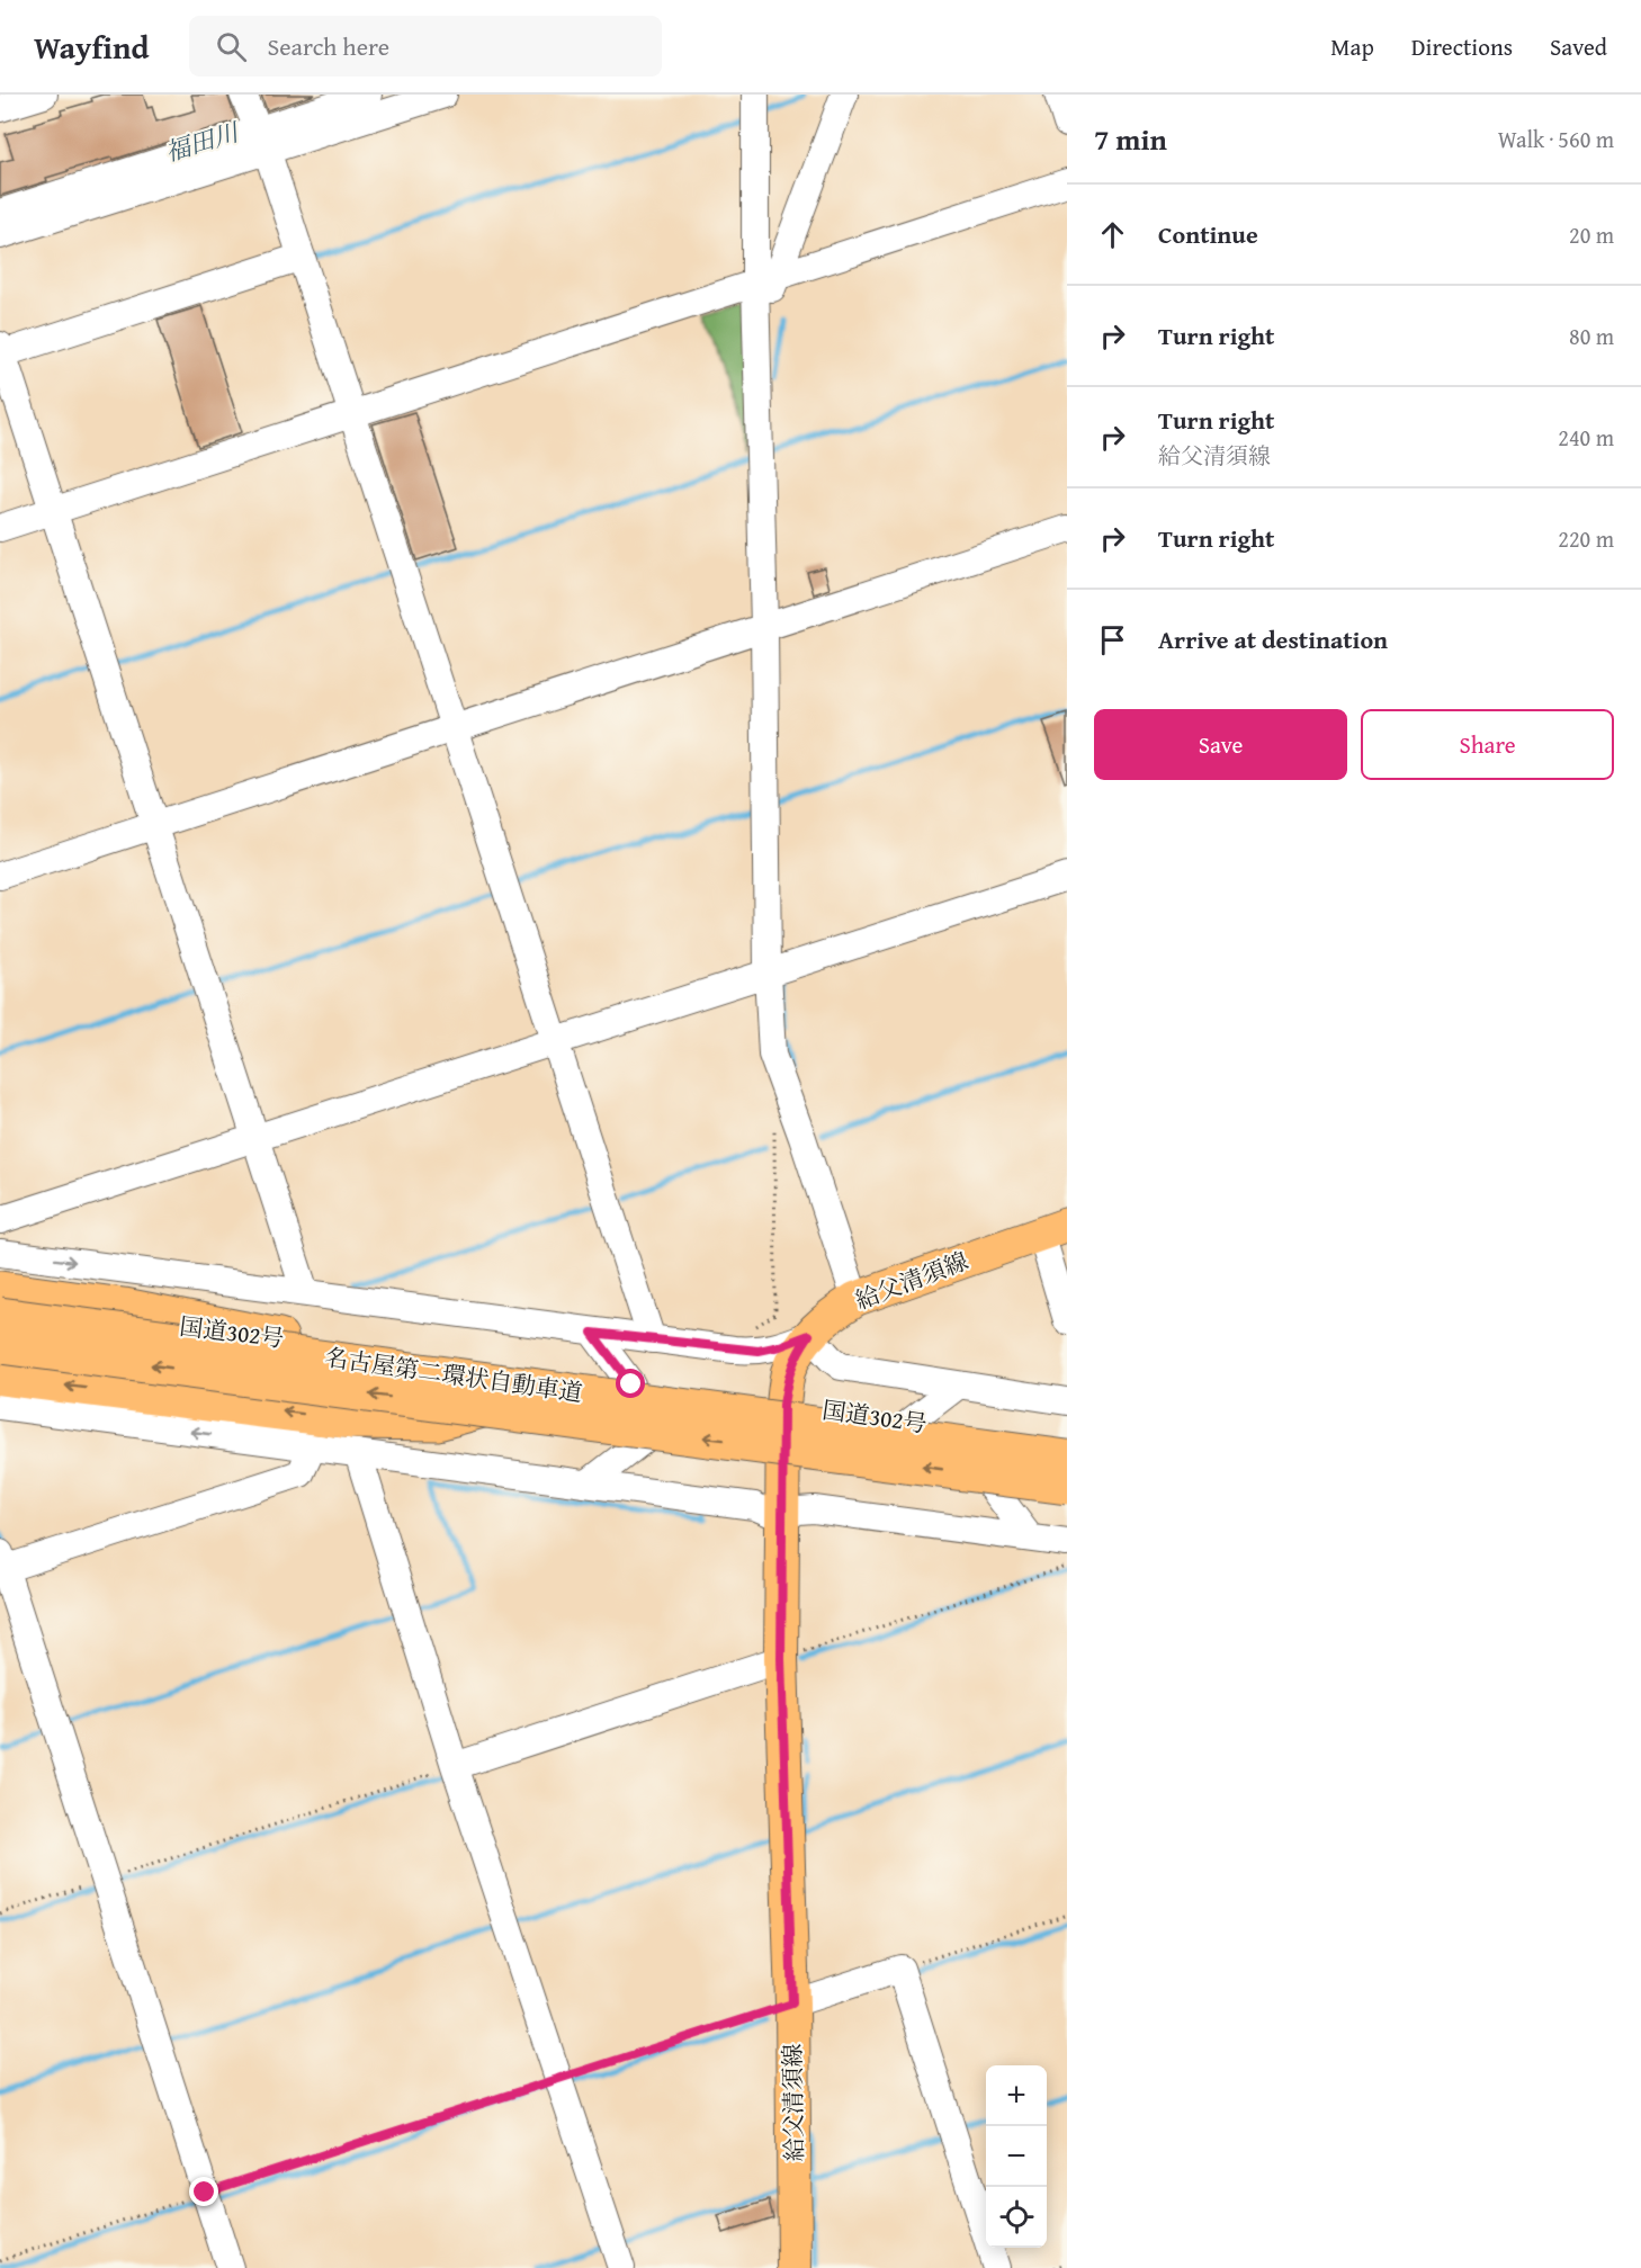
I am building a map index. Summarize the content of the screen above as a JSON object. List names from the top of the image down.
{
  "streets": {
    "highway": ["国道302号", "名古屋第二環状自動車道"],
    "main road": ["給父清須線"]
  },
  "crossings": [
    ["給父清須線", "国道302号"]
  ],
  "water": ["福田川"],
  "page": {
    "header": "Wayfind",
    "search": "Search here",
    "nav": ["Map", "Directions", "Saved"],
    "heading": ["7 min", "Walk · 560 m"],
    "list": [
      ["Continue", "20 m"],
      ["Turn right", "80 m"],
      ["Turn right", "給父清須線", "240 m"],
      ["Turn right", "220 m"],
      "Arrive at destination"
    ],
    "buttons": ["Save", "Share"],
    "map_buttons": ["+", "−"]
  }
}
